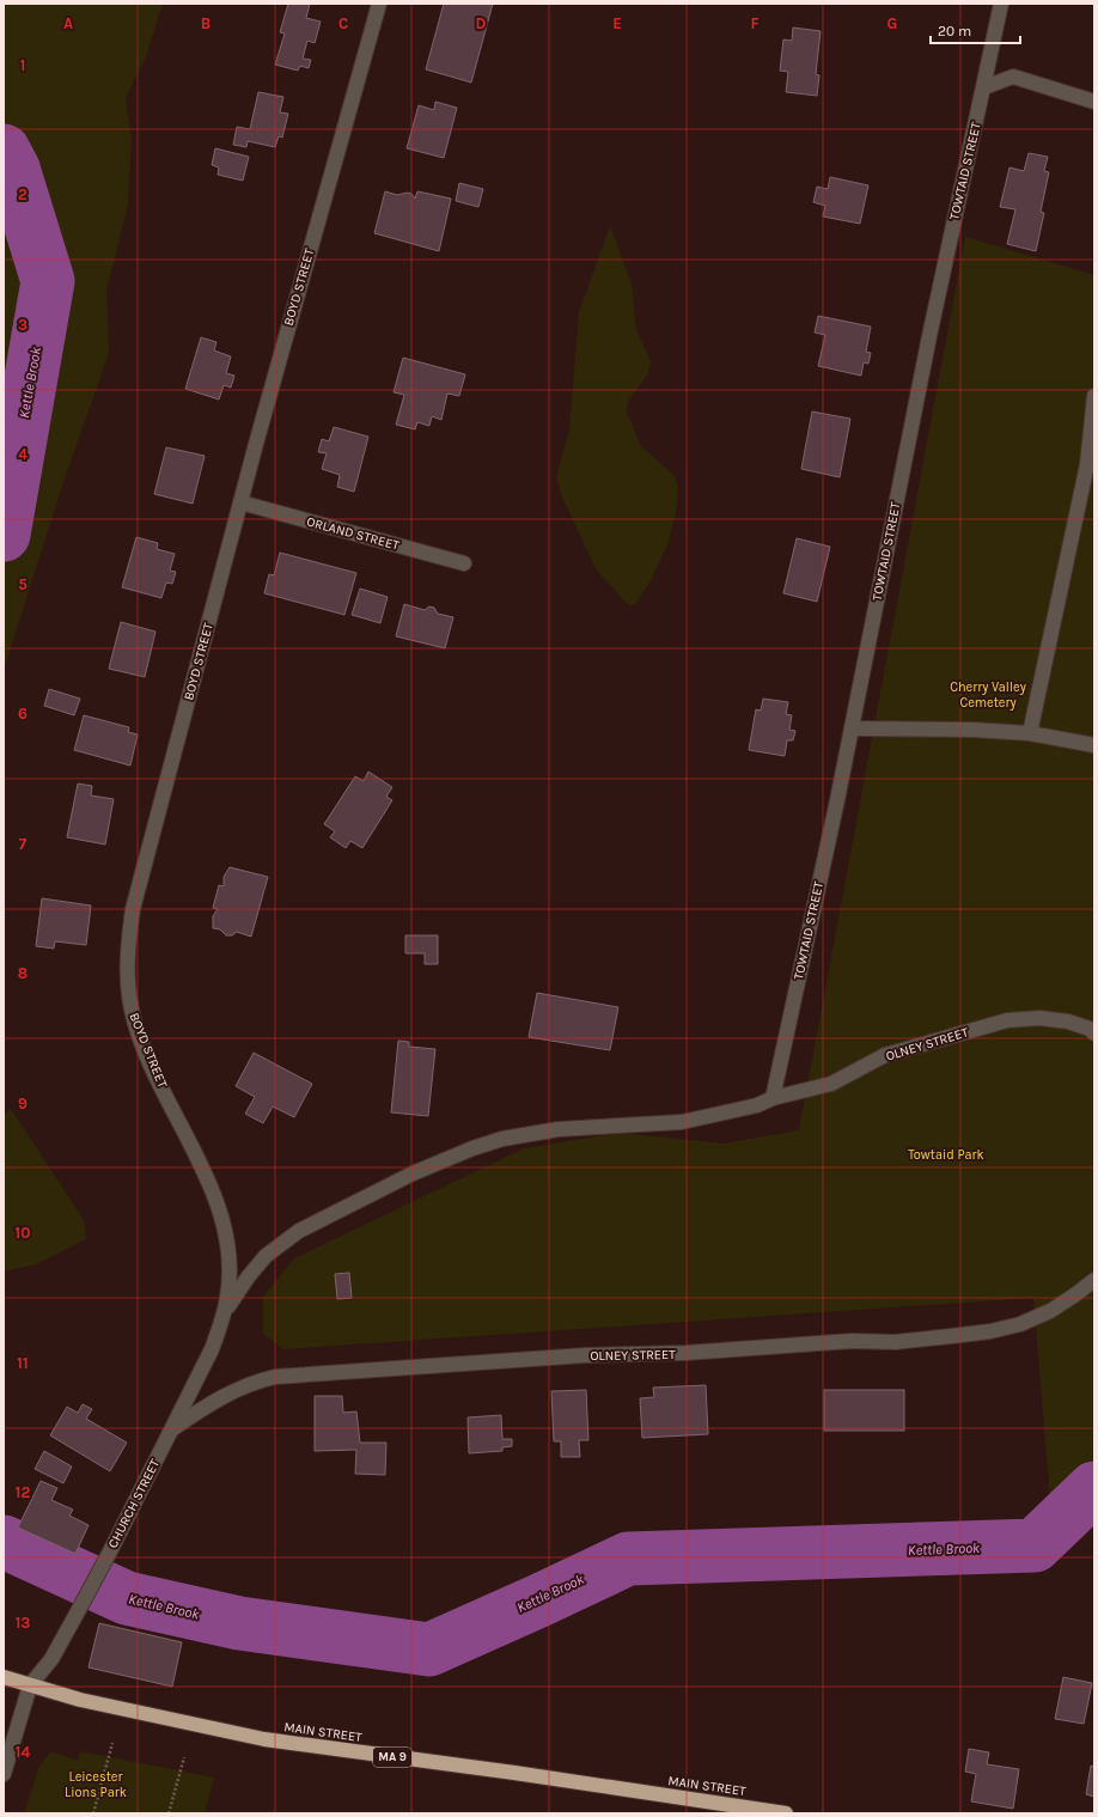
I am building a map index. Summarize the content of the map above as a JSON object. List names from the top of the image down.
{
  "streets": {
    "highway": ["MAIN STREET", "MA 9"],
    "street": [
      "TOWTAID STREET",
      "BOYD STREET",
      "ORLAND STREET",
      "OLNEY STREET",
      "CHURCH STREET"
    ]
  },
  "crossings": [
    ["TOWTAID STREET", "OLNEY STREET"],
    ["BOYD STREET", "ORLAND STREET"],
    ["BOYD STREET", "OLNEY STREET"],
    ["BOYD STREET", "CHURCH STREET"],
    ["OLNEY STREET", "CHURCH STREET"],
    ["CHURCH STREET", "MAIN STREET"]
  ],
  "water": ["Kettle Brook"],
  "parks": ["Cherry Valley Cemetery", "Towtaid Park", "Leicester Lions Park"],
  "scale_bar": "20 m",
  "grid": {
    "columns": [
      "A",
      "B",
      "C",
      "D",
      "E",
      "F",
      "G"
    ],
    "rows": [
      "1",
      "2",
      "3",
      "4",
      "5",
      "6",
      "7",
      "8",
      "9",
      "10",
      "11",
      "12",
      "13",
      "14"
    ]
  }
}
